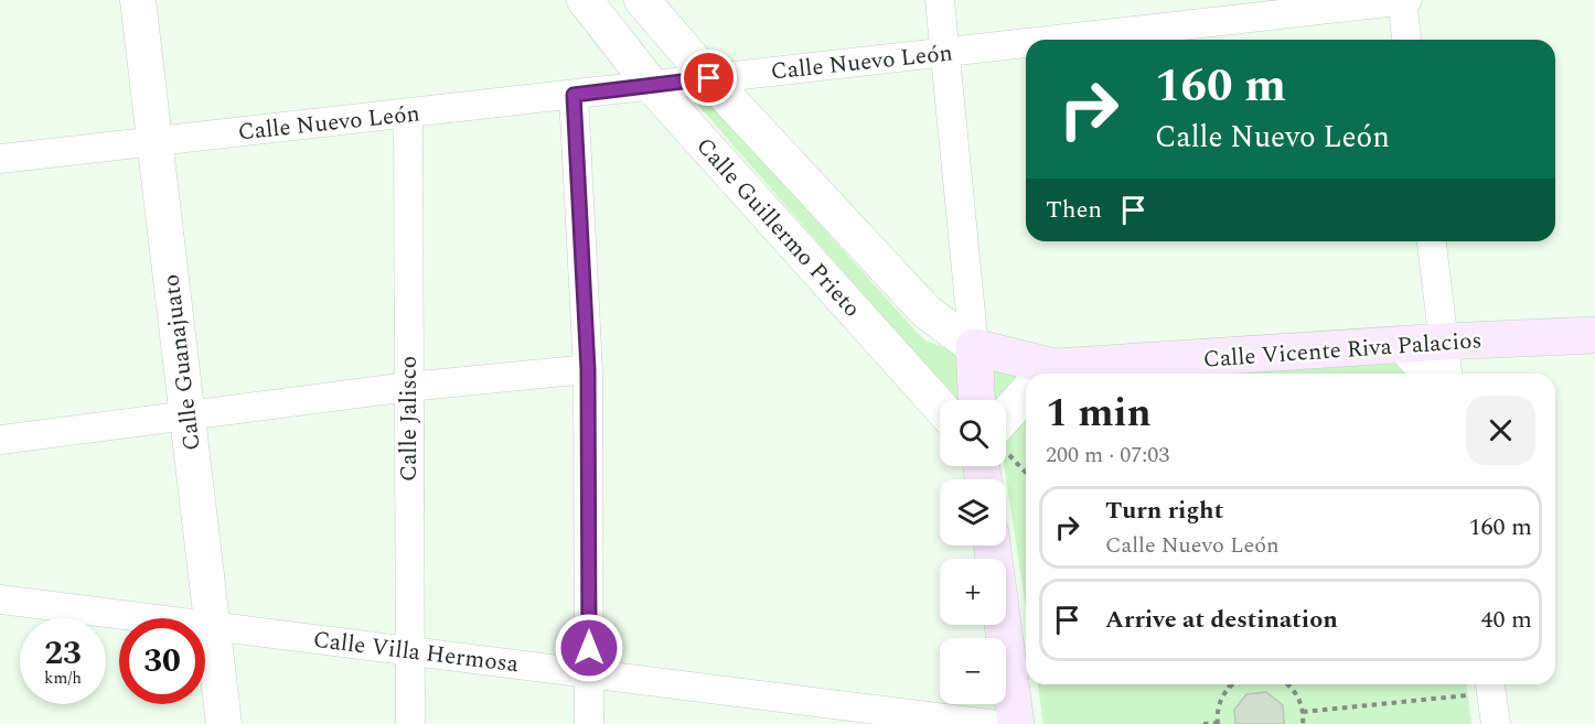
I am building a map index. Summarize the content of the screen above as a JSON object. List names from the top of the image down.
{
  "streets": {
    "main road": ["Calle Vicente Riva Palacios"],
    "street": [
      "Calle Nuevo León",
      "Calle Guillermo Prieto",
      "Calle Guanajuato",
      "Calle Jalisco",
      "Calle Villa Hermosa"
    ]
  },
  "crossings": [
    ["Calle Nuevo León", "Calle Guillermo Prieto"],
    ["Calle Nuevo León", "Calle Guanajuato"],
    ["Calle Nuevo León", "Calle Jalisco"],
    ["Calle Guillermo Prieto", "Calle Vicente Riva Palacios"],
    ["Calle Guanajuato", "Calle Villa Hermosa"],
    ["Calle Jalisco", "Calle Villa Hermosa"]
  ],
  "page": {
    "turn": ["160 m", "Calle Nuevo León"],
    "then": "Then",
    "heading": ["1 min", "200 m · 07:03"],
    "map_buttons": ["+", "−"],
    "list": [
      {
        "name": "Turn right",
        "note": "Calle Nuevo León",
        "value": "160 m"
      },
      {
        "name": "Arrive at destination",
        "value": "40 m"
      }
    ],
    "speed": "23 km/h",
    "limit": "30"
  }
}
